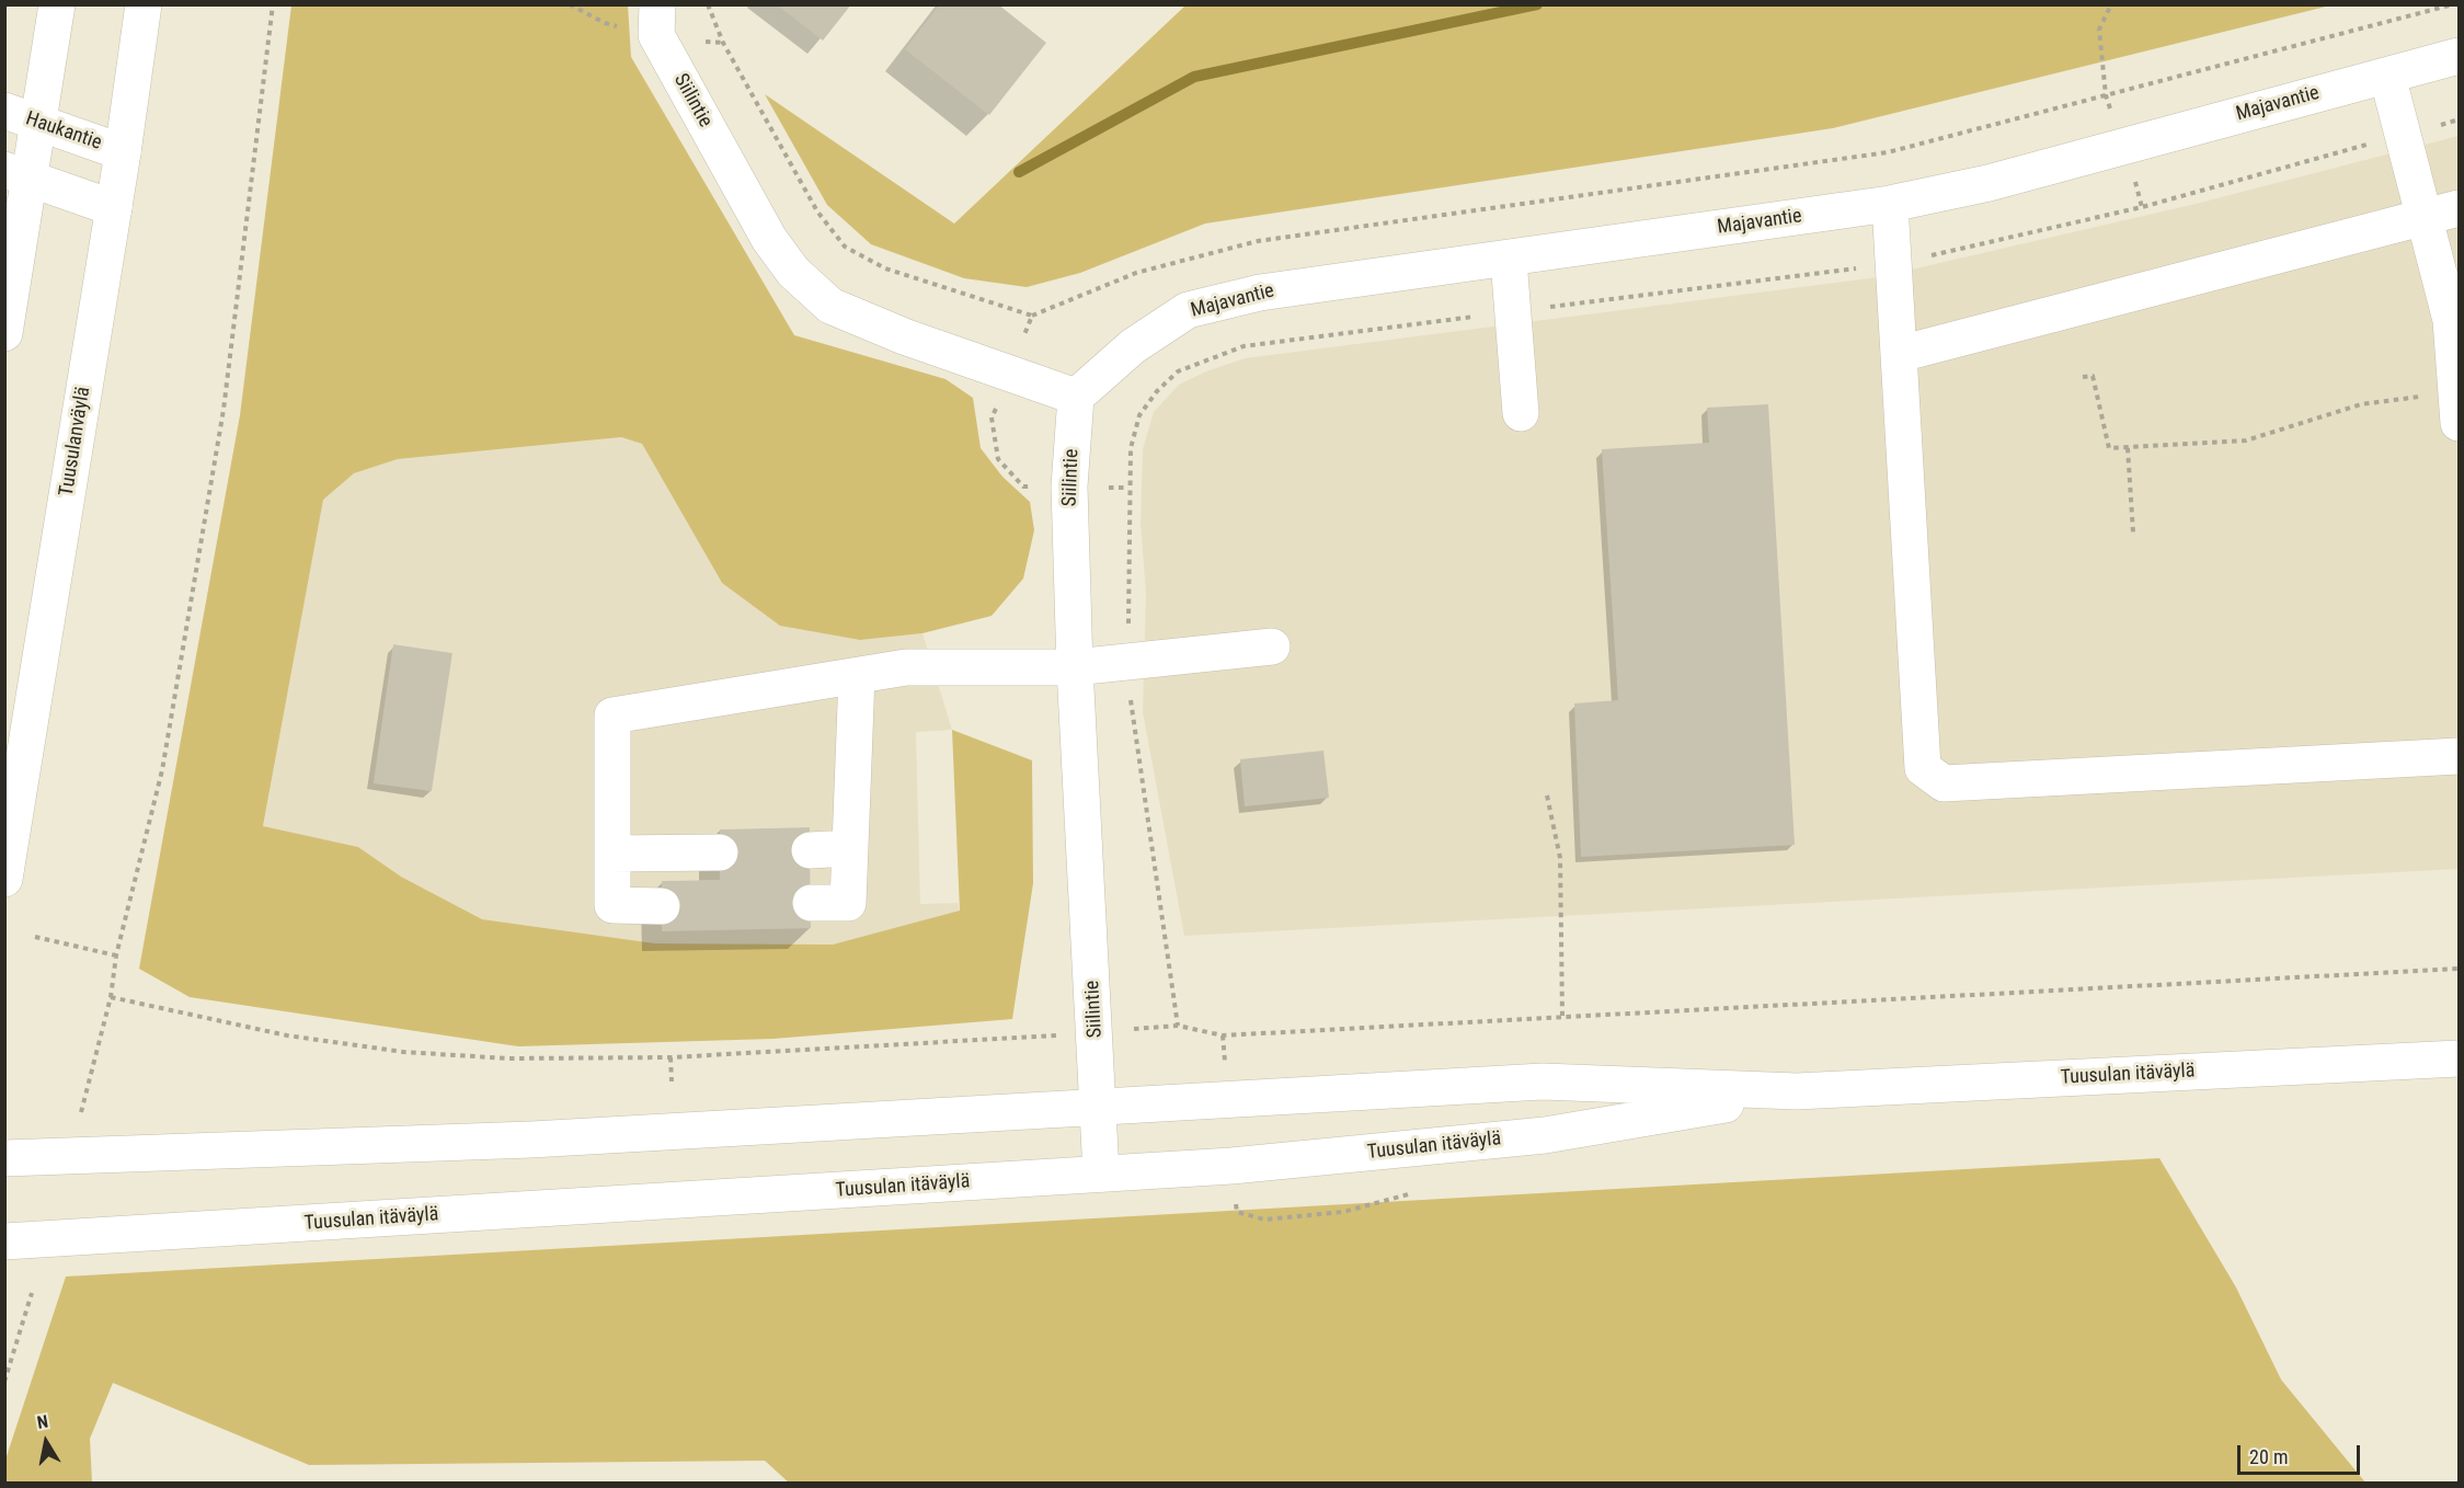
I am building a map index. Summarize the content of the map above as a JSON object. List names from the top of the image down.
{
  "streets": {
    "main road": [
      "Siilintie",
      "Majavantie",
      "Haukantie",
      "Tuusulanväylä",
      "Tuusulan itäväylä"
    ]
  },
  "crossings": [
    ["Siilintie", "Majavantie"],
    ["Siilintie", "Tuusulan itäväylä"],
    ["Haukantie", "Tuusulanväylä"]
  ],
  "scale_bar": "20 m",
  "north": "top"
}
